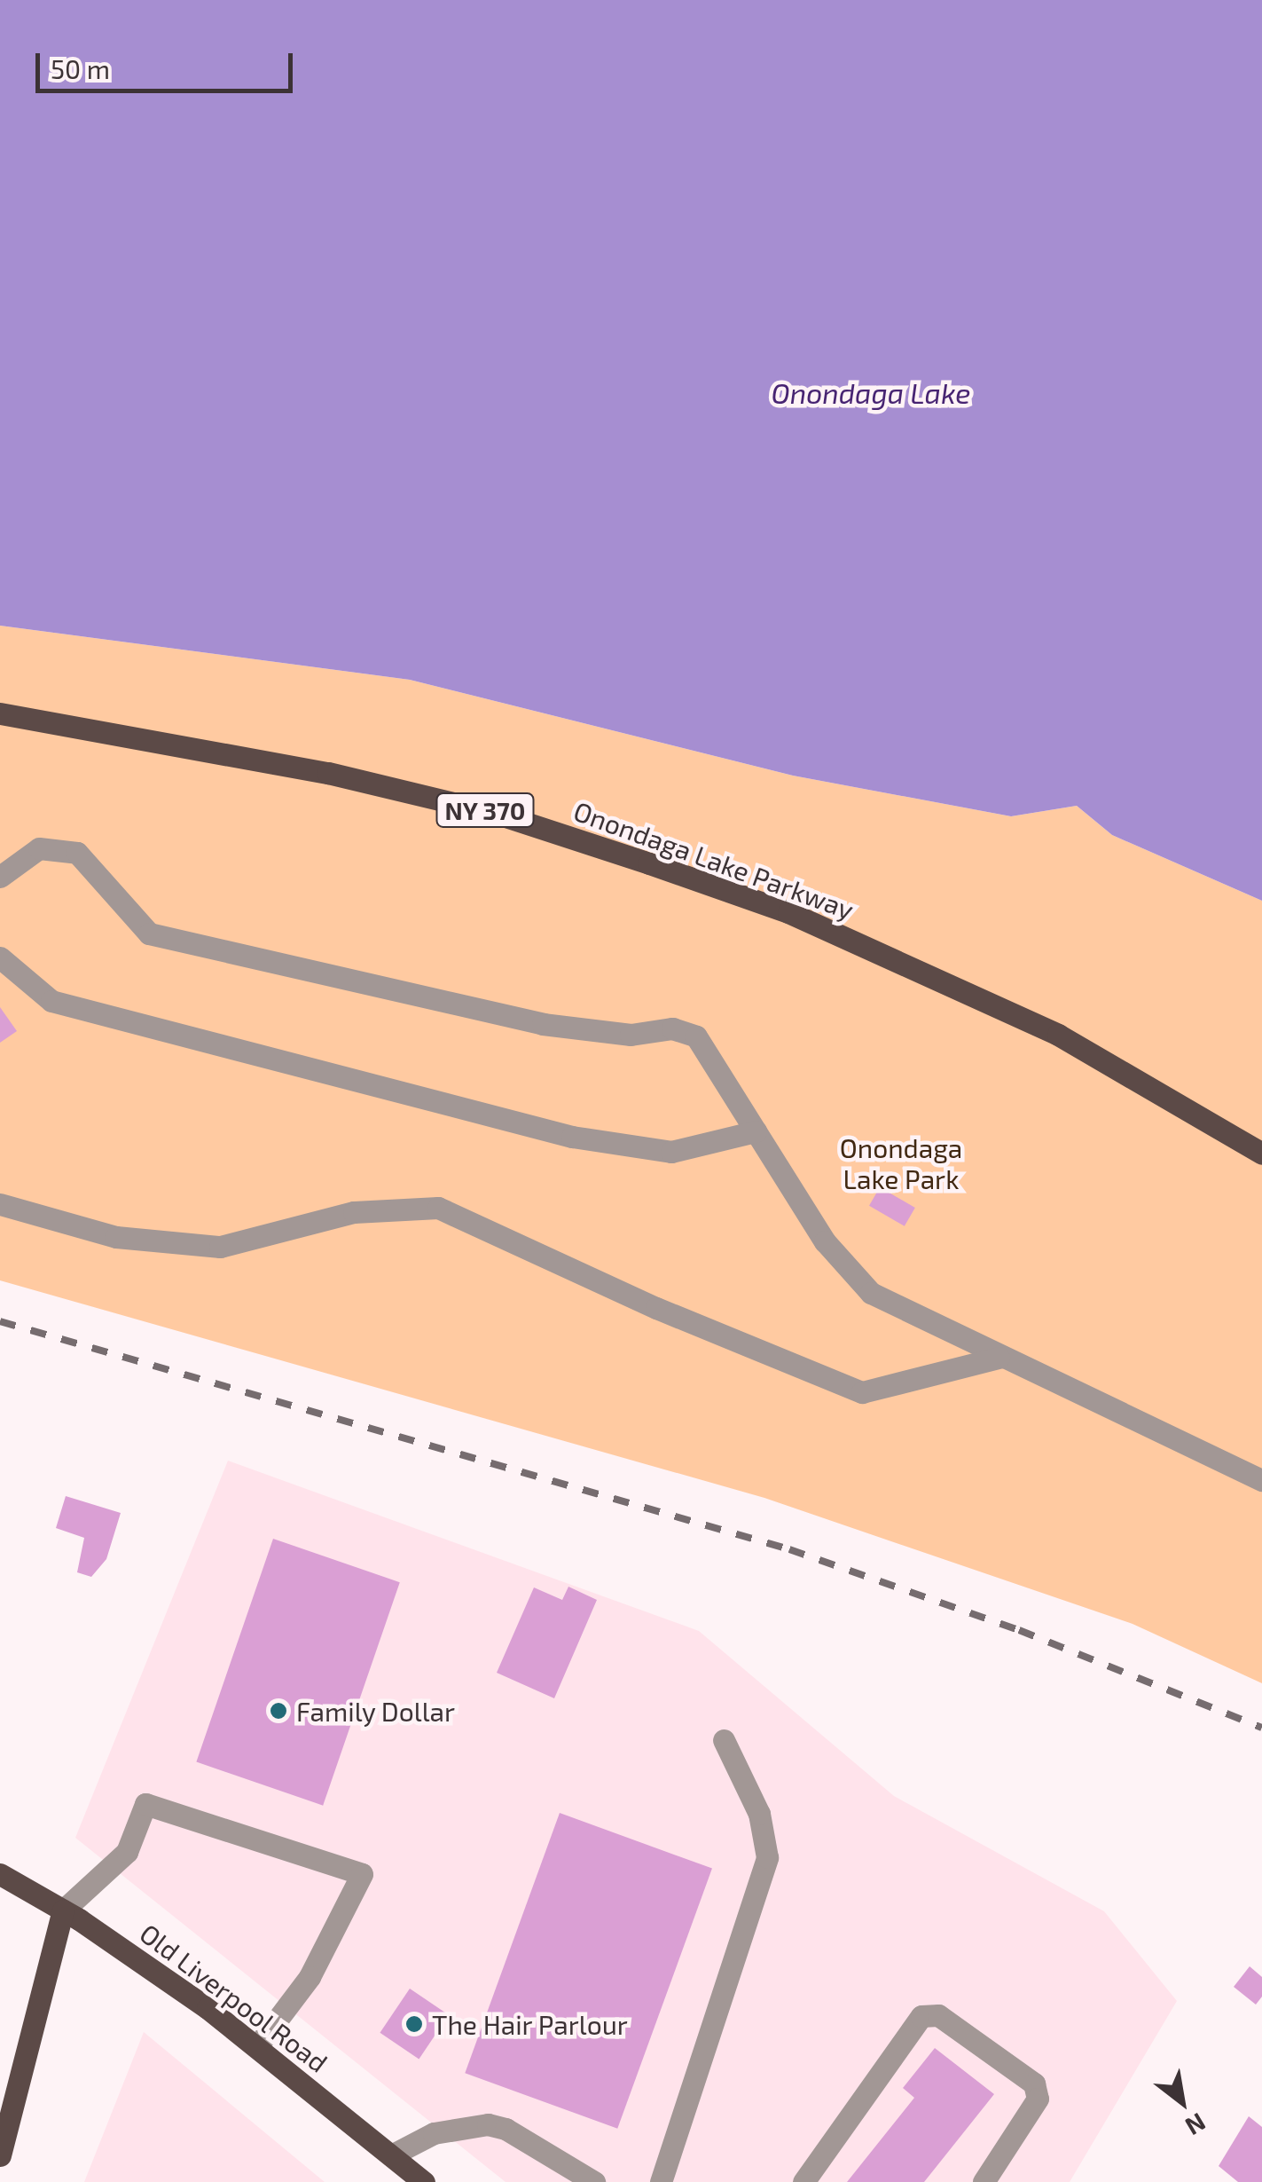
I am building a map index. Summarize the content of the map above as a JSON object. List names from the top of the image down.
{
  "streets": {
    "main road": ["NY 370", "Onondaga Lake Parkway", "Old Liverpool Road"]
  },
  "water": ["Onondaga Lake"],
  "parks": ["Onondaga Lake Park"],
  "places": ["Family Dollar", "The Hair Parlour"],
  "scale_bar": "50 m",
  "north": "bottom right"
}
